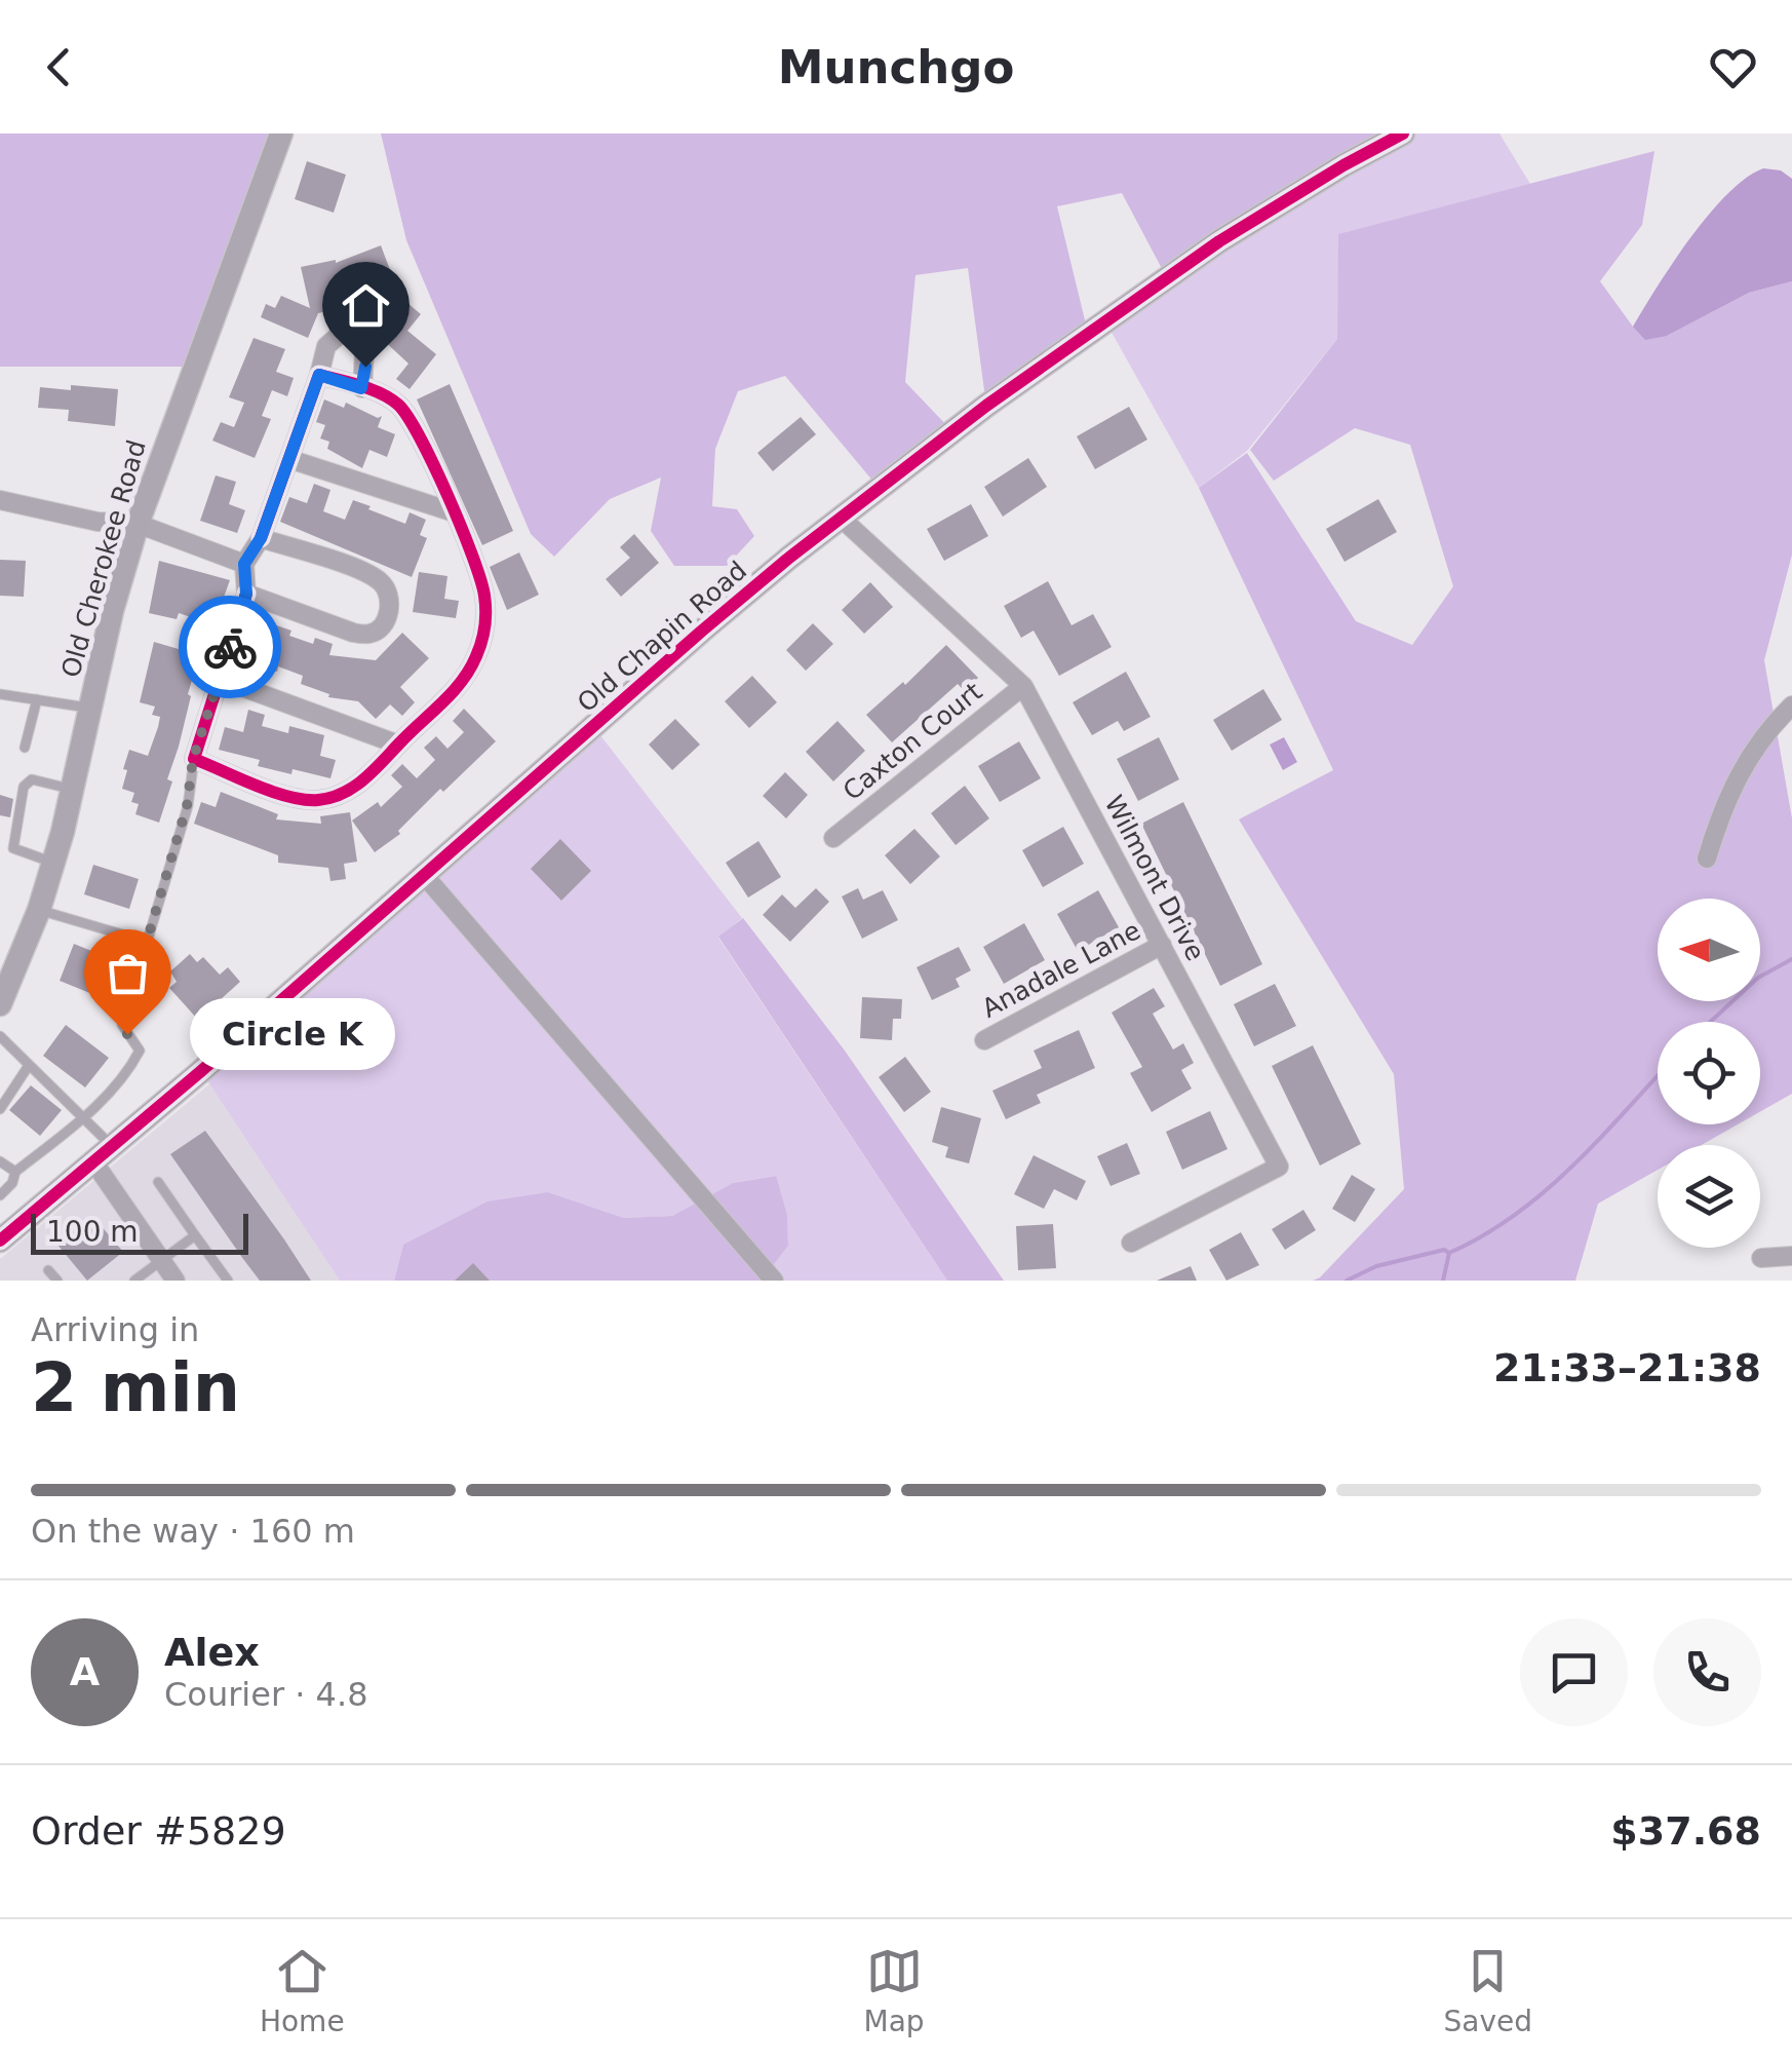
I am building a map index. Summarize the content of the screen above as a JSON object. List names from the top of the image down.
{
  "streets": {
    "street": [
      "Old Cherokee Road",
      "Old Chapin Road",
      "Caxton Court",
      "Wilmont Drive",
      "Anadale Lane"
    ]
  },
  "crossings": [
    ["Old Chapin Road", "Wilmont Drive"],
    ["Caxton Court", "Wilmont Drive"],
    ["Wilmont Drive", "Anadale Lane"]
  ],
  "places": ["Circle K"],
  "scale_bar": "100 m",
  "north": "left",
  "page": {
    "header": "Munchgo",
    "bubble": "Circle K",
    "scale": "100 m",
    "heading": ["2 min", "Arriving in", "21:33–21:38"],
    "panel": [
      "Alex",
      "Courier · 4.8",
      "Order #5829",
      "$37.68"
    ],
    "bar": "On the way · 160 m",
    "round": "A",
    "tabs": ["Home", "Map", "Saved"]
  }
}
